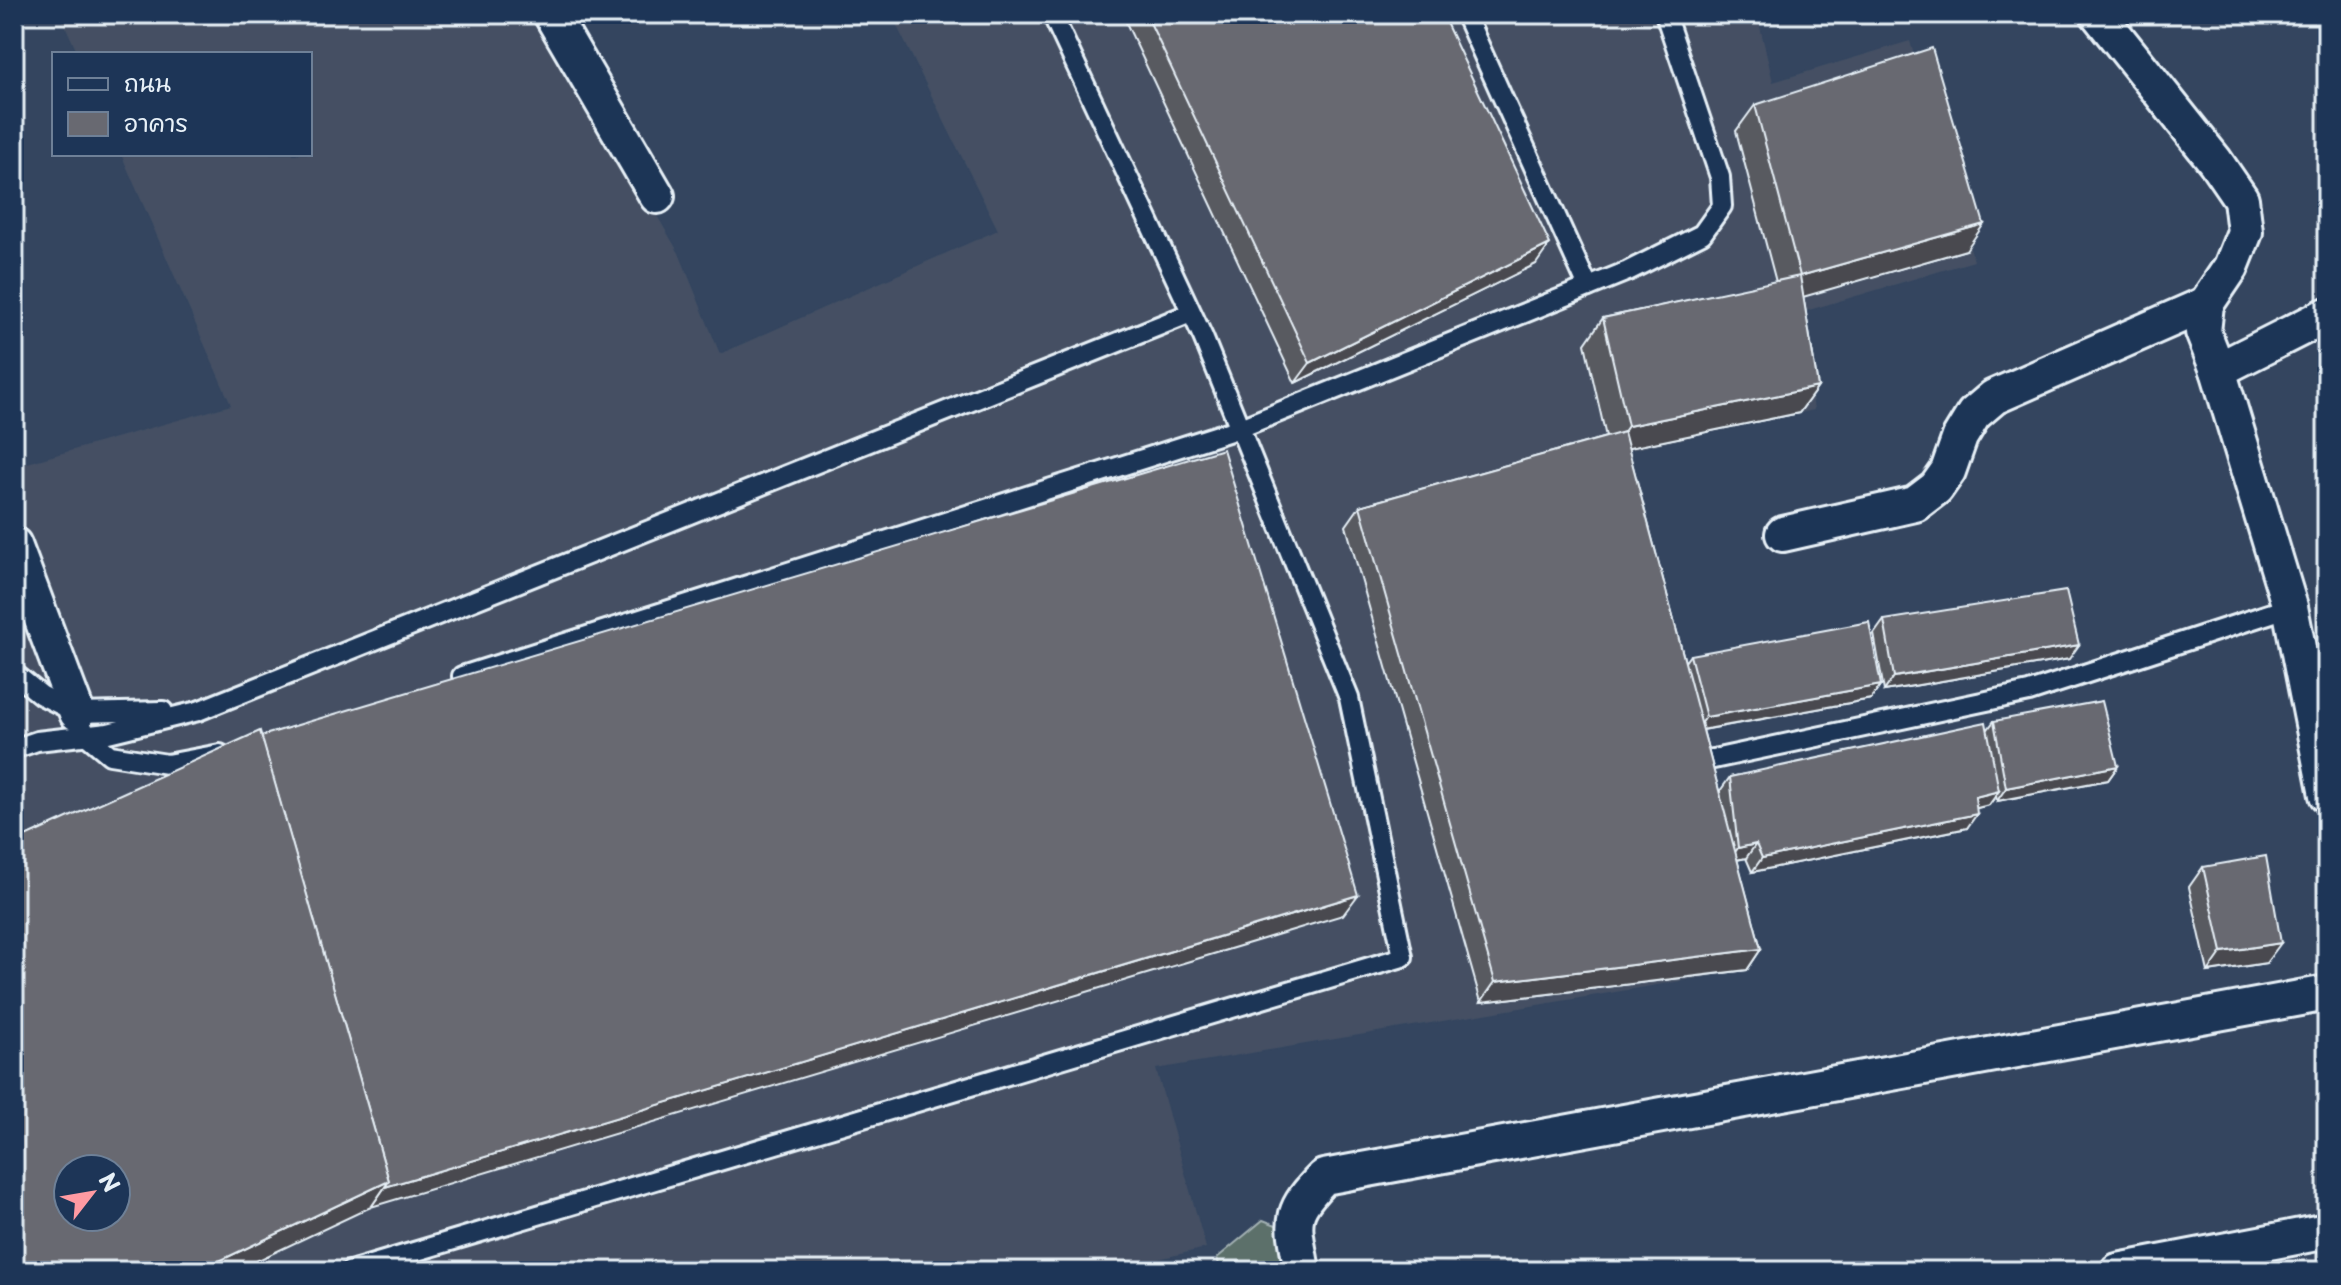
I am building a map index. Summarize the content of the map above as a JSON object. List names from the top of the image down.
{
  "legend": ["ถนน", "อาคาร"],
  "north": "top right"
}
